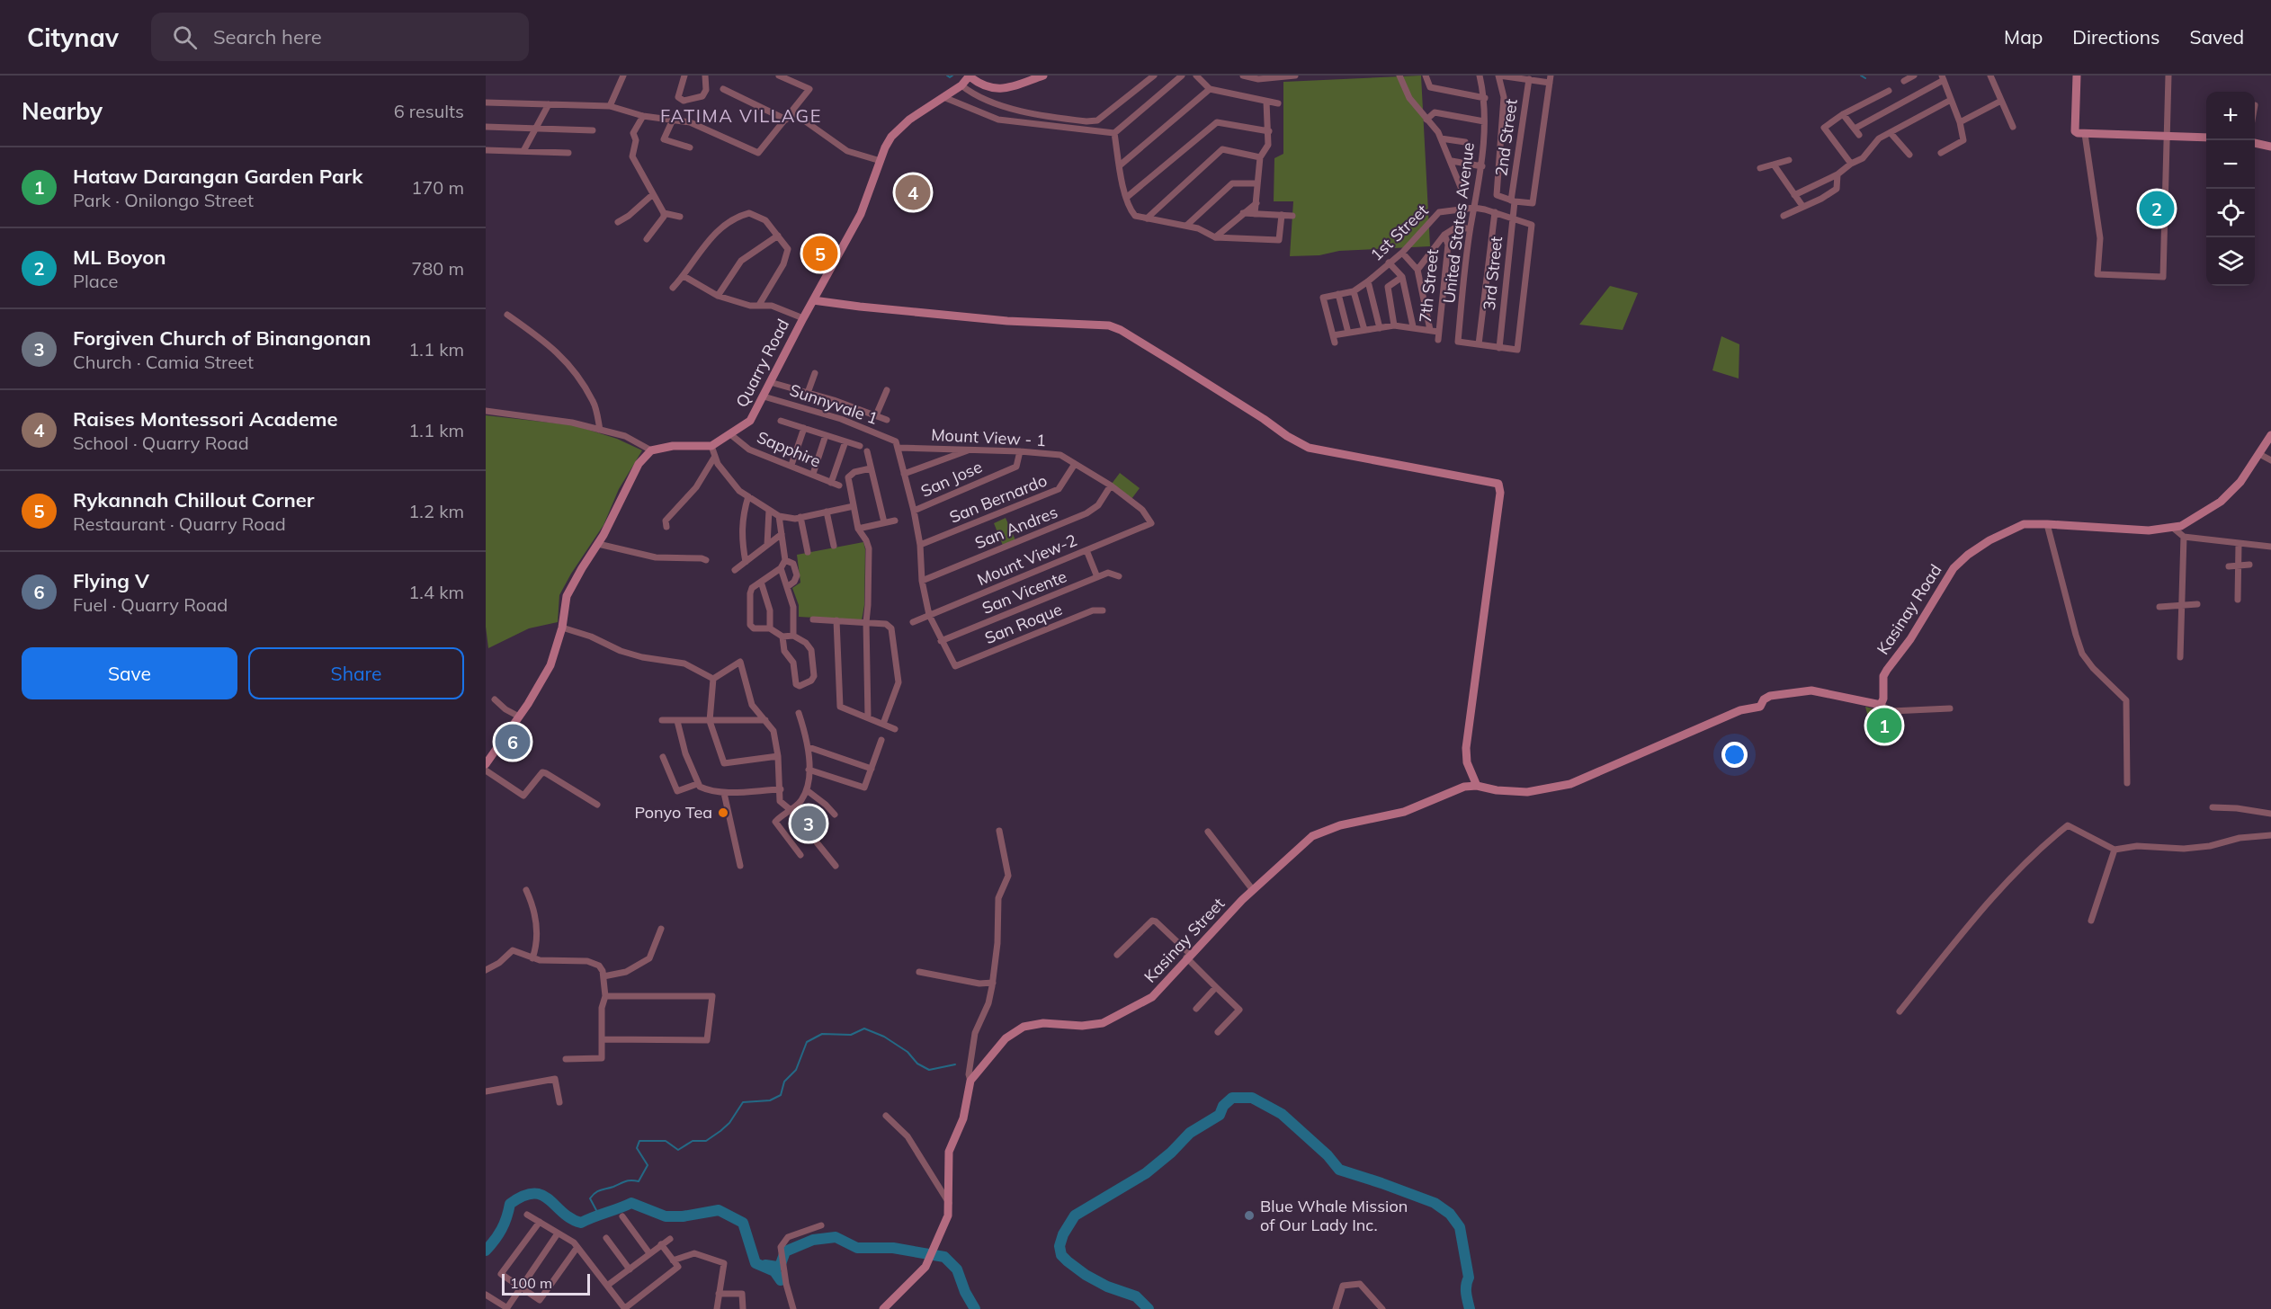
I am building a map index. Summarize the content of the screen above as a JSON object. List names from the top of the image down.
{
  "streets": {
    "street": [
      "2nd Street",
      "United States Avenue",
      "1st Street",
      "3rd Street",
      "7th Street",
      "Quarry Road",
      "Sunnyvale 1",
      "Mount View - 1",
      "Sapphire",
      "San Jose",
      "San Bernardo",
      "San Andres",
      "Mount View-2",
      "San Vicente",
      "Kasinay Road",
      "San Roque",
      "Kasinay Street"
    ]
  },
  "crossings": [
    ["2nd Street", "3rd Street"],
    ["United States Avenue", "1st Street"],
    ["1st Street", "3rd Street"],
    ["Quarry Road", "Sunnyvale 1"],
    ["Quarry Road", "Sapphire"],
    ["Sunnyvale 1", "Mount View - 1"],
    ["Mount View - 1", "San Jose"],
    ["Mount View - 1", "San Bernardo"],
    ["Mount View - 1", "San Andres"],
    ["Mount View - 1", "Mount View-2"],
    ["San Vicente", "San Roque"]
  ],
  "districts": ["FATIMA VILLAGE"],
  "places": ["Ponyo Tea", "Blue Whale Mission of Our Lady Inc."],
  "scale_bar": "100 m",
  "page": {
    "header": "Citynav",
    "search": "Search here",
    "nav": ["Map", "Directions", "Saved"],
    "heading": ["Nearby", "6 results"],
    "map_buttons": ["+", "−"],
    "list": [
      {
        "mark": "1",
        "name": "Hataw Darangan Garden Park",
        "note": "Park · Onilongo Street",
        "value": "170 m"
      },
      {
        "mark": "2",
        "name": "ML Boyon",
        "note": "Place",
        "value": "780 m"
      },
      {
        "mark": "3",
        "name": "Forgiven Church of Binangonan",
        "note": "Church · Camia Street",
        "value": "1.1 km"
      },
      {
        "mark": "4",
        "name": "Raises Montessori Academe",
        "note": "School · Quarry Road",
        "value": "1.1 km"
      },
      {
        "mark": "5",
        "name": "Rykannah Chillout Corner",
        "note": "Restaurant · Quarry Road",
        "value": "1.2 km"
      },
      {
        "mark": "6",
        "name": "Flying V",
        "note": "Fuel · Quarry Road",
        "value": "1.4 km"
      }
    ],
    "pins": [
      "4",
      "2",
      "5",
      "1",
      "6",
      "3"
    ],
    "buttons": ["Save", "Share"],
    "scale": "100 m"
  }
}
